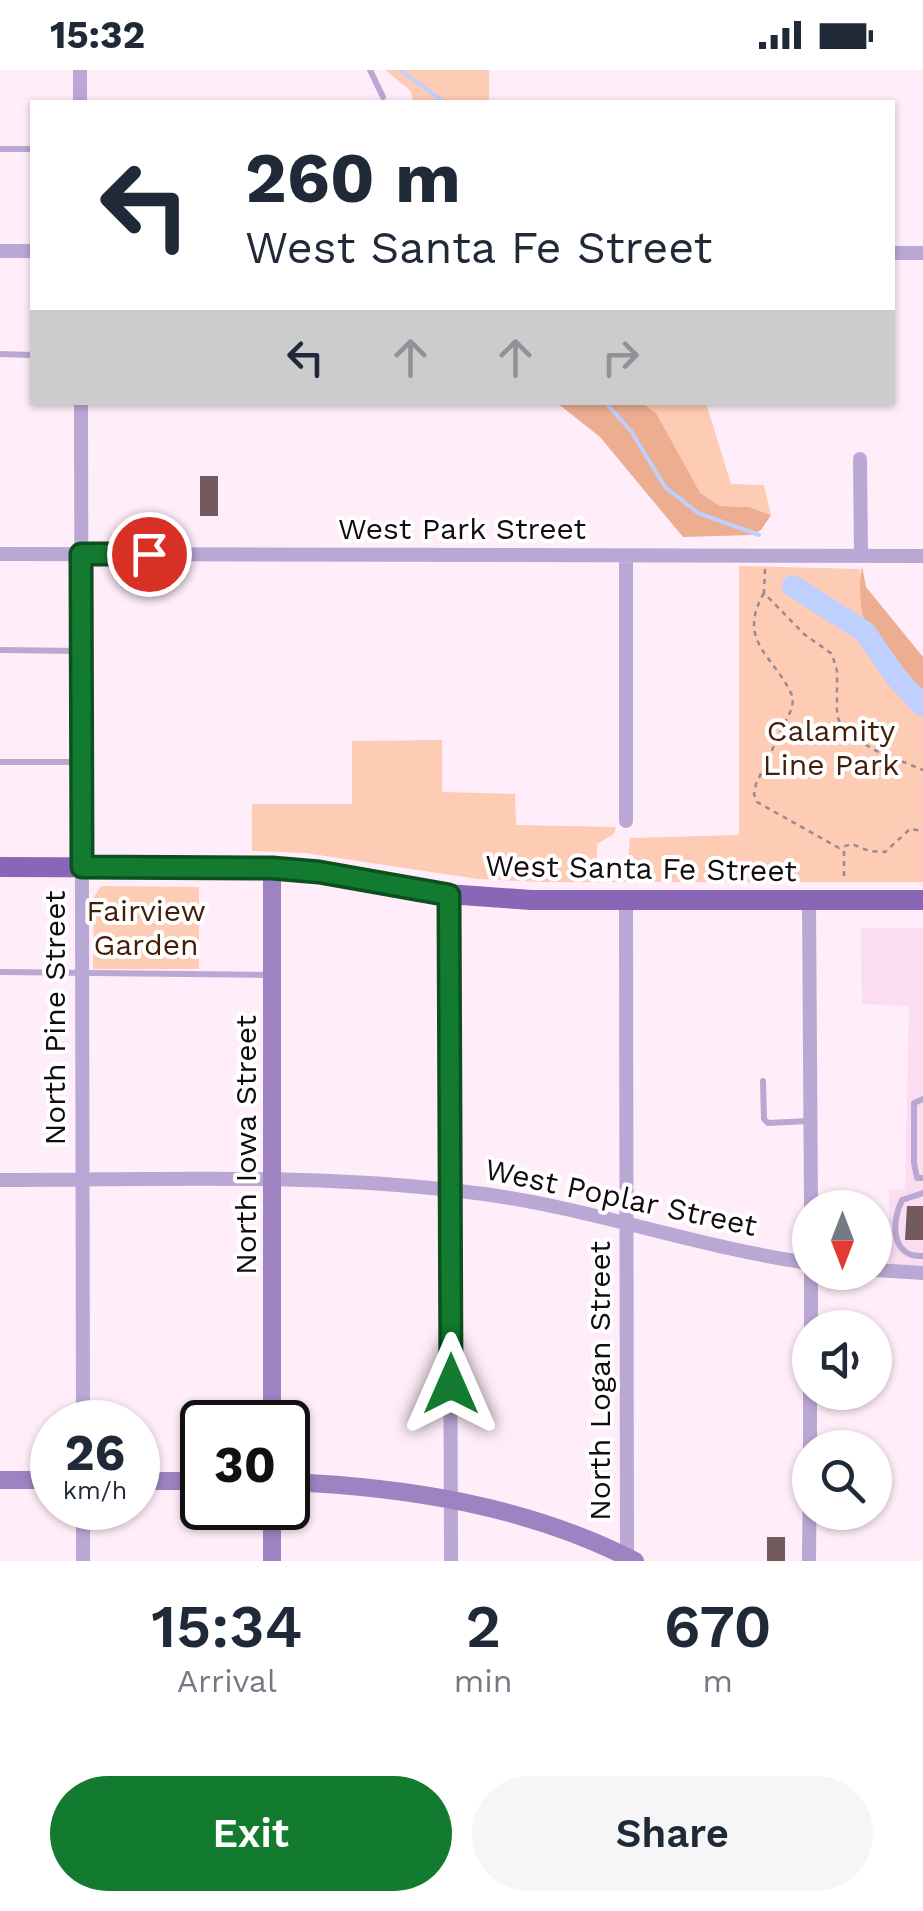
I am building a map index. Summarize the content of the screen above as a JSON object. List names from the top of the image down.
{
  "streets": {
    "main road": ["West Santa Fe Street"],
    "street": [
      "West Park Street",
      "North Pine Street",
      "North Iowa Street",
      "West Poplar Street",
      "North Logan Street"
    ]
  },
  "crossings": [
    ["West Park Street", "North Pine Street"],
    ["West Santa Fe Street", "North Pine Street"],
    ["West Santa Fe Street", "North Iowa Street"],
    ["West Santa Fe Street", "North Logan Street"],
    ["North Pine Street", "West Poplar Street"],
    ["North Iowa Street", "West Poplar Street"],
    ["West Poplar Street", "North Logan Street"]
  ],
  "parks": ["Calamity Line Park", "Fairview Garden"],
  "north": "bottom",
  "page": {
    "status": "15:32",
    "turn": ["260 m", "West Santa Fe Street"],
    "speed": "26 km/h",
    "limit": "30",
    "eta": [
      "15:34",
      "Arrival",
      "2",
      "min",
      "670",
      "m"
    ],
    "buttons": ["Exit", "Share"]
  }
}
